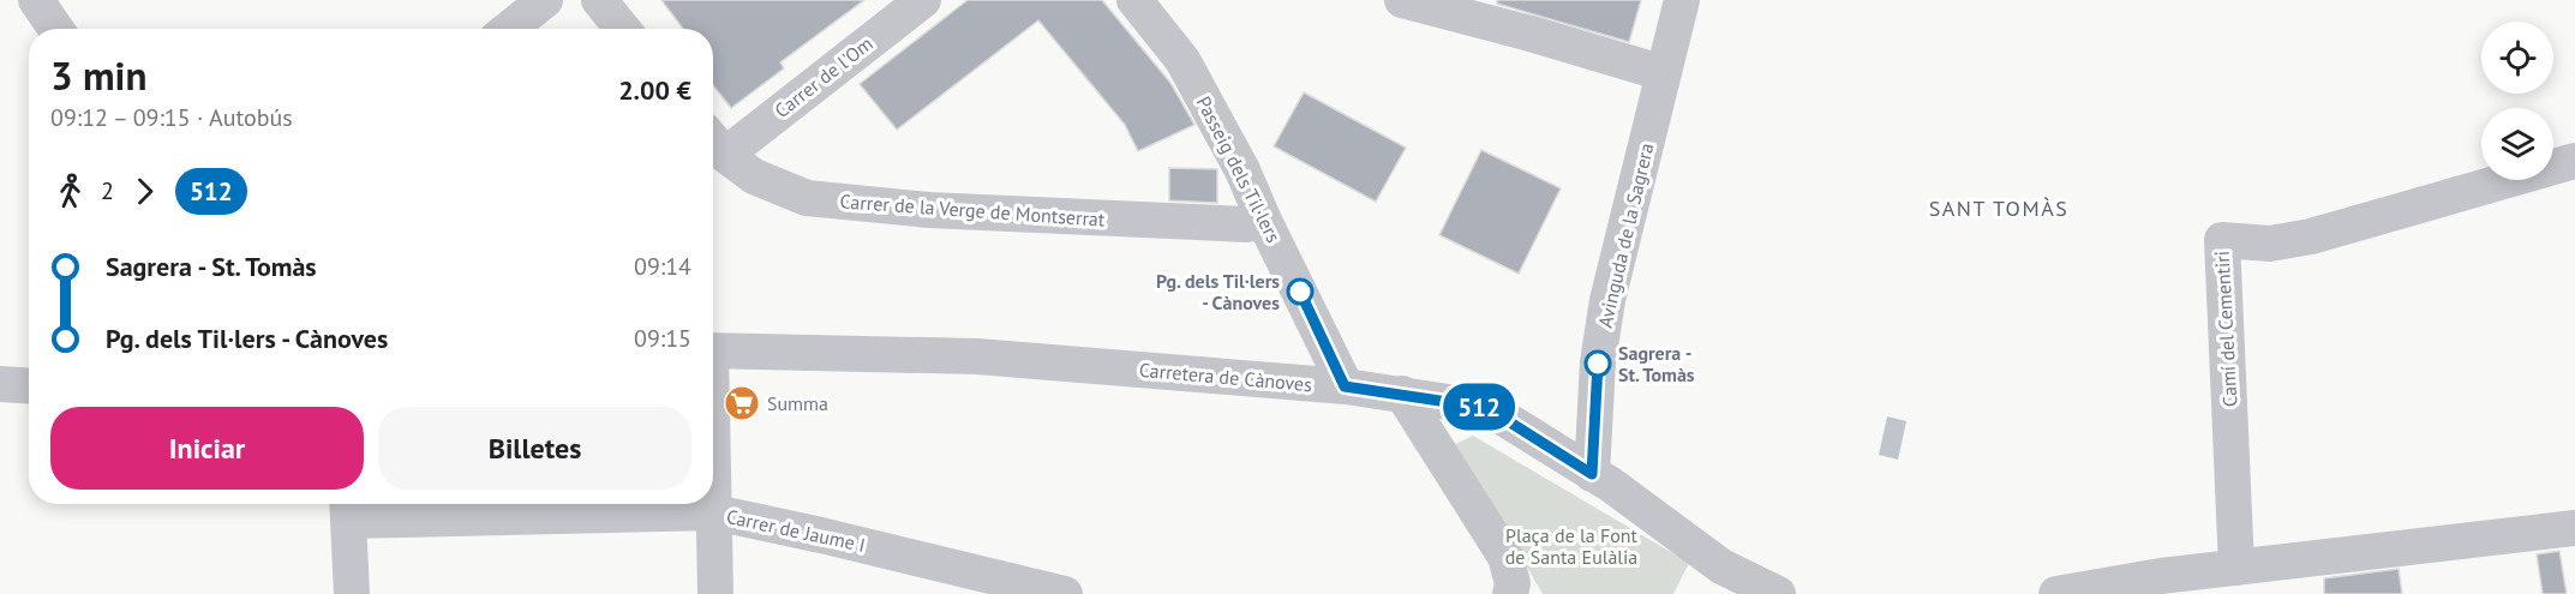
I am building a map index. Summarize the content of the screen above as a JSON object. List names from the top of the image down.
{
  "streets": {
    "street": [
      "Carrer de l'Om",
      "Passeig dels Til·lers",
      "Carrer de la Verge de Montserrat",
      "Avinguda de la Sagrera",
      "Camí del Cementiri",
      "Carretera de Cànoves",
      "Carrer de Jaume I"
    ]
  },
  "crossings": [
    ["Carrer de l'Om", "Carrer de la Verge de Montserrat"],
    ["Passeig dels Til·lers", "Carrer de la Verge de Montserrat"],
    ["Passeig dels Til·lers", "Carretera de Cànoves"],
    ["Avinguda de la Sagrera", "Carretera de Cànoves"]
  ],
  "districts": ["SANT TOMÀS"],
  "parks": ["Plaça de la Font de Santa Eulàlia"],
  "places": {
    "other": ["Pg. dels Til·lers - Cànoves", "Sagrera - St. Tomàs"],
    "supermarket": ["Summa"]
  },
  "lines": ["bus line 512"],
  "page": {
    "on_map": "512",
    "heading": ["3 min", "09:12 – 09:15 · Autobús", "2.00 €"],
    "legs": ["2", "512"],
    "list": [
      {
        "name": "Sagrera - St. Tomàs",
        "value": "09:14"
      },
      {
        "name": "Pg. dels Til·lers - Cànoves",
        "value": "09:15"
      }
    ],
    "buttons": ["Iniciar", "Billetes"]
  }
}
